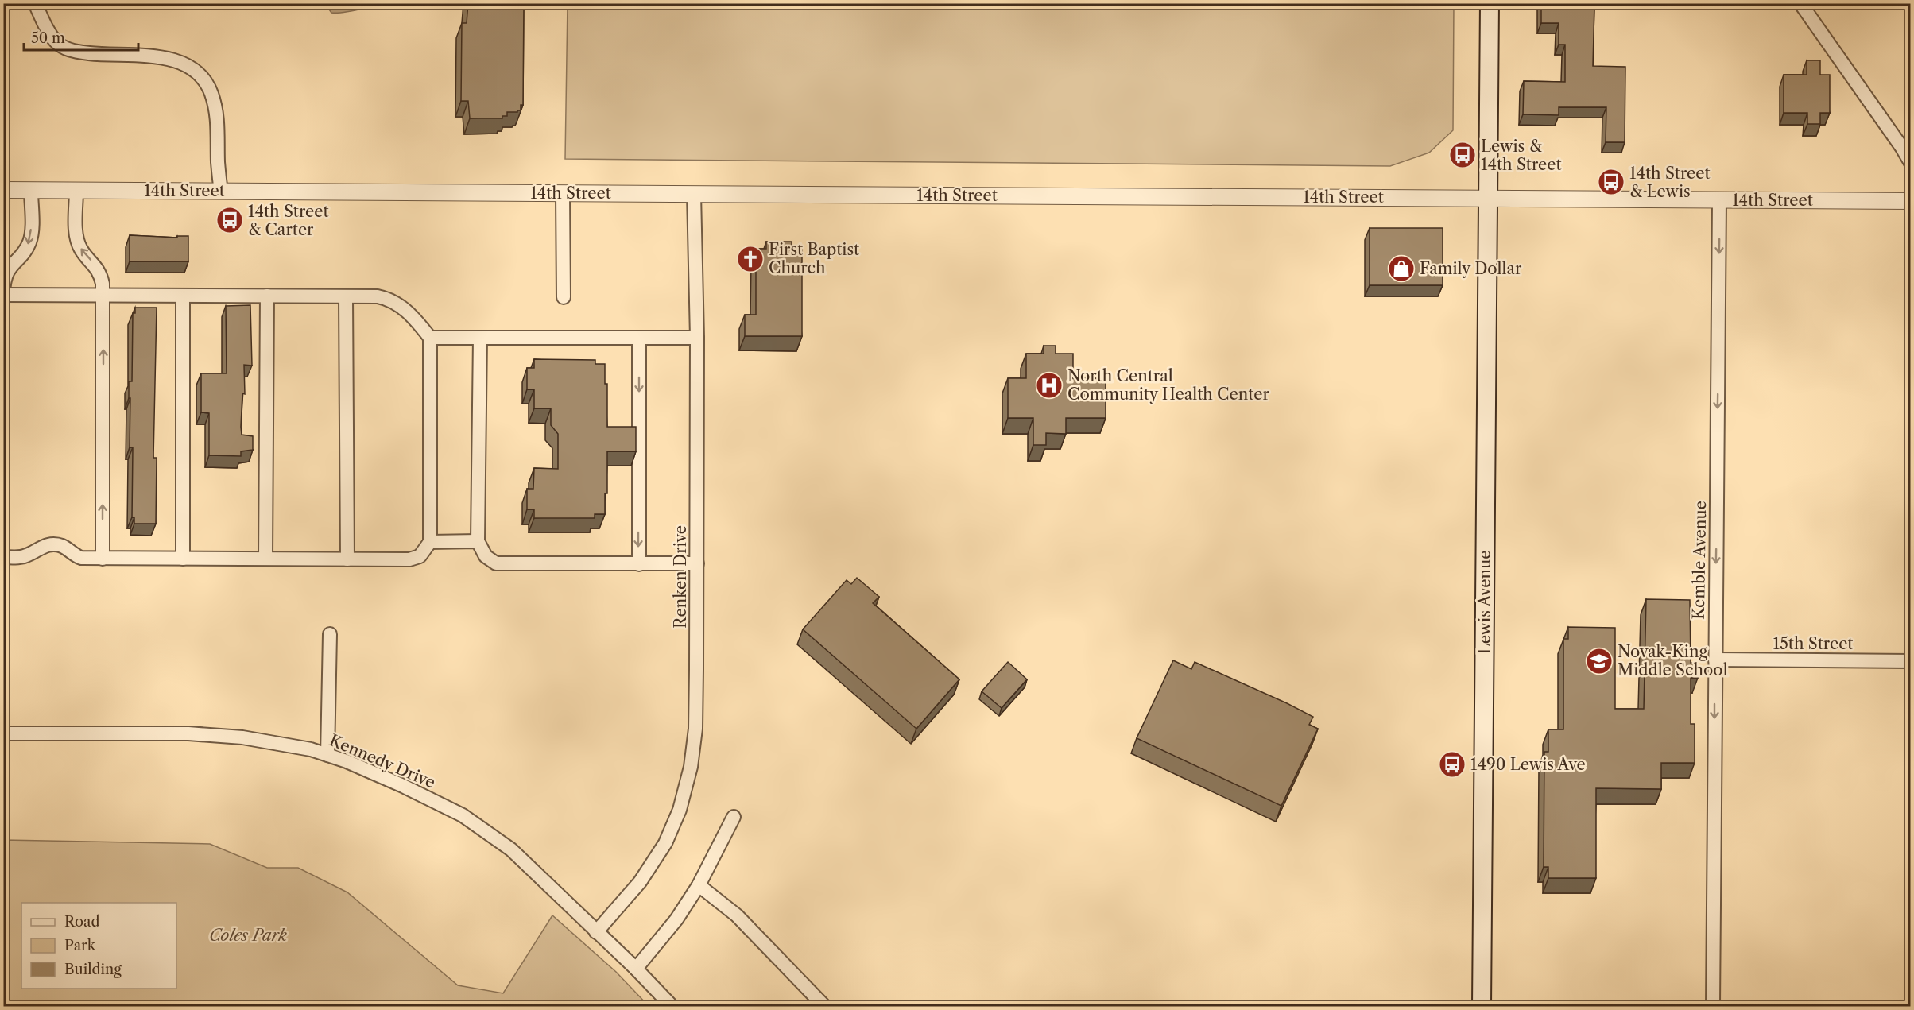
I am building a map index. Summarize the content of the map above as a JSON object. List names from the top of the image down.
{
  "streets": {
    "main road": ["Lewis Avenue"],
    "street": [
      "14th Street",
      "Kemble Avenue",
      "Renken Drive",
      "15th Street",
      "Kennedy Drive"
    ]
  },
  "crossings": [
    ["14th Street", "Kemble Avenue"],
    ["14th Street", "Renken Drive"],
    ["14th Street", "Lewis Avenue"],
    ["Kemble Avenue", "15th Street"],
    ["Renken Drive", "Kennedy Drive"]
  ],
  "one_way": ["Kemble Avenue"],
  "parks": ["Coles Park"],
  "places": {
    "bus stop": [
      "Lewis & 14th Street",
      "14th Street & Lewis",
      "14th Street & Carter",
      "1490 Lewis Ave"
    ],
    "church": ["First Baptist Church"],
    "shop": ["Family Dollar"],
    "hospital": ["North Central Community Health Center"],
    "school or university": ["Novak-King Middle School"]
  },
  "legend": ["Road", "Park", "Building"],
  "scale_bar": "50 m"
}
